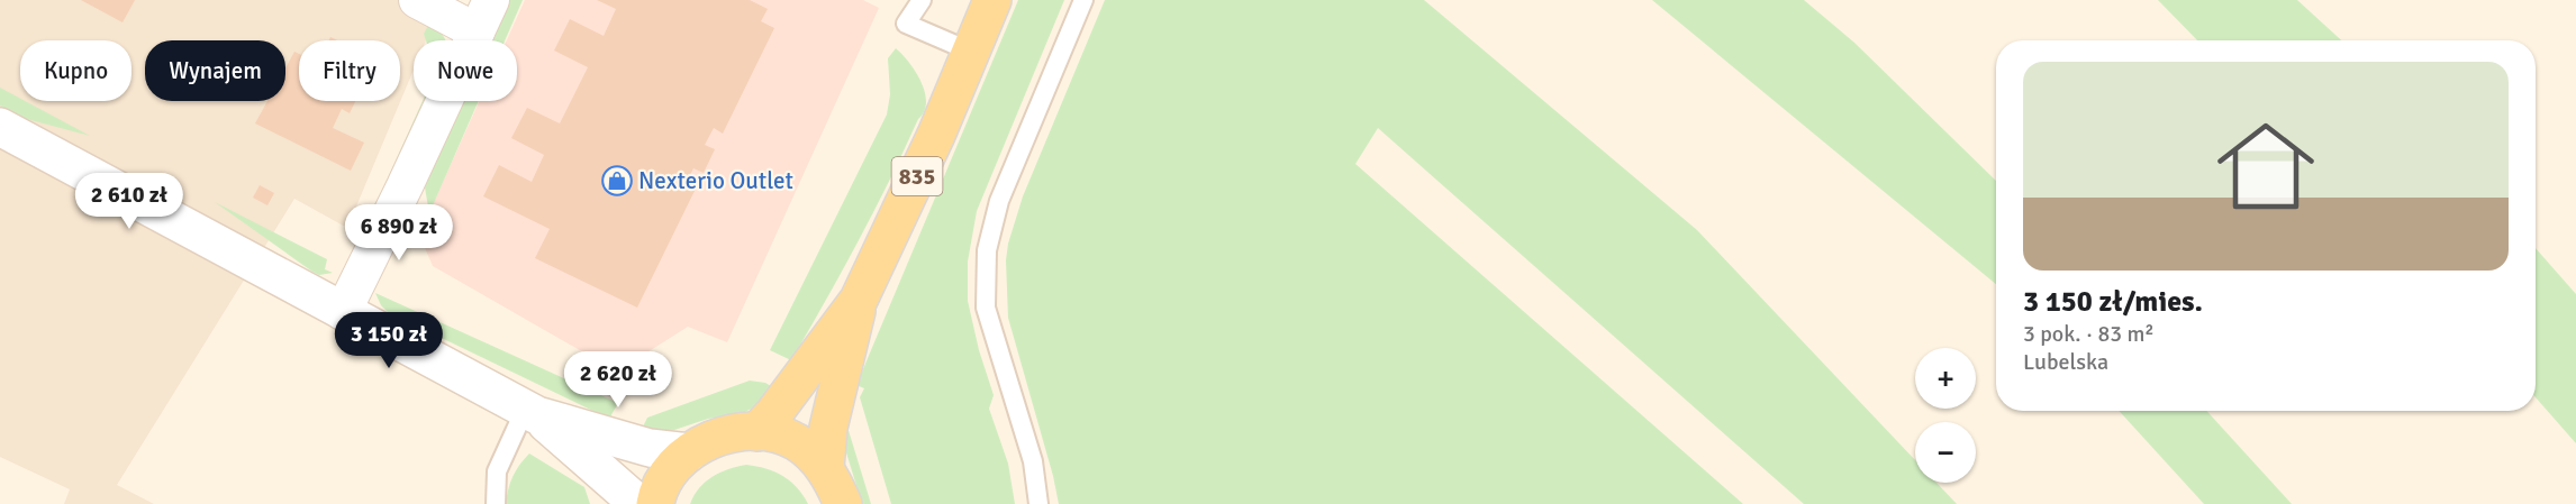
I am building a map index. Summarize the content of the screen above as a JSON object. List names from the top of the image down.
{
  "streets": {
    "main road": ["835"]
  },
  "places": {
    "shop": ["Nexterio Outlet"]
  },
  "page": {
    "chip": [
      "Kupno",
      "Wynajem",
      "Filtry",
      "Nowe"
    ],
    "list": [
      {
        "name": "3 150 zł/mies.",
        "note": "3 pok. · 83 m² · Lubelska"
      }
    ],
    "price": [
      "2 610 zł",
      "6 890 zł",
      "3 150 zł",
      "2 620 zł"
    ],
    "map_buttons": ["+", "−"]
  }
}
